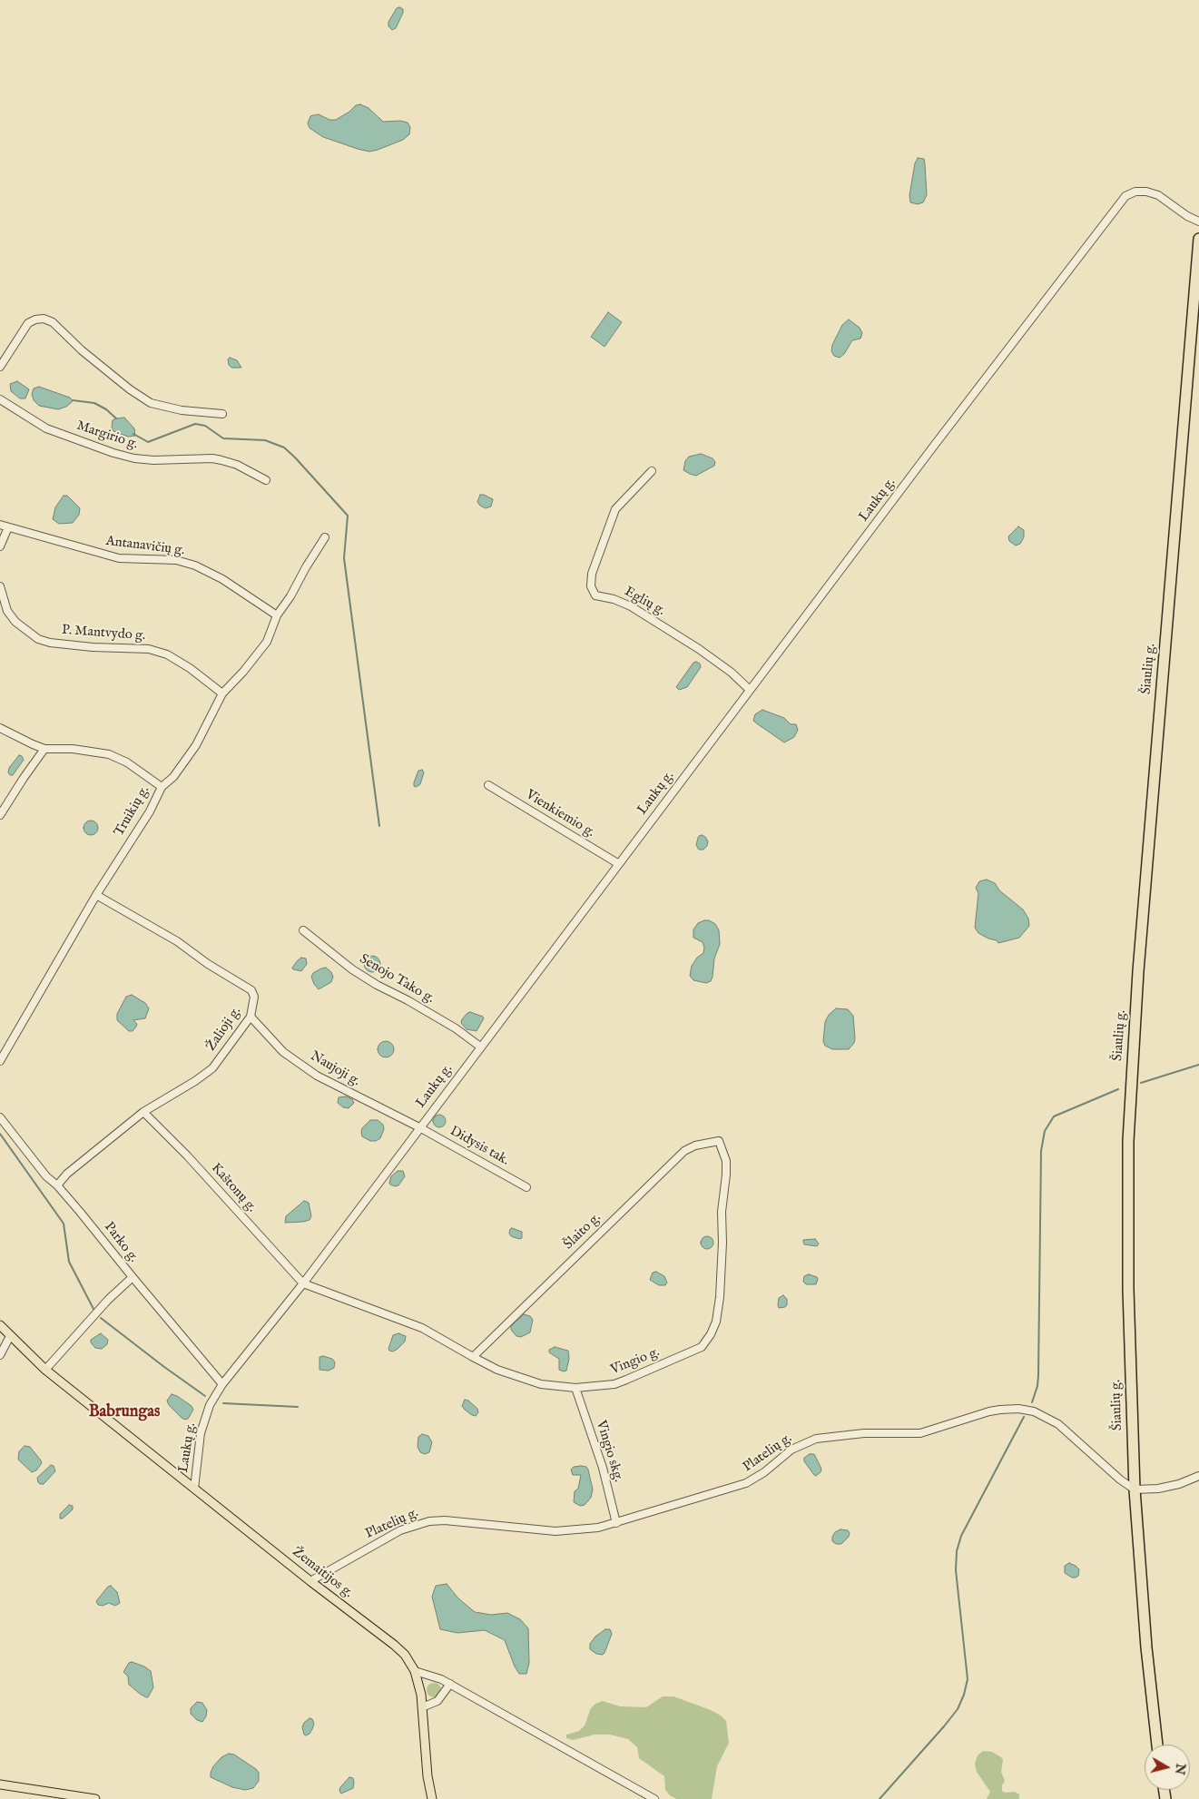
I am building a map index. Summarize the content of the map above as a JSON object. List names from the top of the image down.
{
  "streets": {
    "highway": ["Šiaulių g."],
    "main road": ["Žemaitijos g."],
    "street": [
      "Margirio g.",
      "Laukų g.",
      "Antanavičių g.",
      "Eglių g.",
      "P. Mantvydo g.",
      "Truikių g.",
      "Vienkiemio g.",
      "Senojo Tako g.",
      "Žalioji g.",
      "Naujoji g.",
      "Didysis tak.",
      "Kaštonų g.",
      "Šlaito g.",
      "Parko g.",
      "Vingio g.",
      "Vingio skg.",
      "Platelių g."
    ]
  },
  "crossings": [
    ["Laukų g.", "Eglių g."],
    ["Laukų g.", "Vienkiemio g."],
    ["Laukų g.", "Senojo Tako g."],
    ["Laukų g.", "Naujoji g."],
    ["Laukų g.", "Didysis tak."],
    ["Laukų g.", "Kaštonų g."],
    ["Laukų g.", "Parko g."],
    ["Laukų g.", "Vingio g."],
    ["Laukų g.", "Žemaitijos g."],
    ["Antanavičių g.", "Truikių g."],
    ["P. Mantvydo g.", "Truikių g."],
    ["Šiaulių g.", "Platelių g."],
    ["Truikių g.", "Žalioji g."],
    ["Žalioji g.", "Naujoji g."],
    ["Žalioji g.", "Kaštonų g."],
    ["Žalioji g.", "Parko g."],
    ["Naujoji g.", "Didysis tak."],
    ["Kaštonų g.", "Vingio g."],
    ["Šlaito g.", "Vingio g."],
    ["Vingio g.", "Vingio skg."],
    ["Vingio skg.", "Platelių g."],
    ["Platelių g.", "Žemaitijos g."]
  ],
  "districts": ["Babrungas"],
  "north": "right"
}
